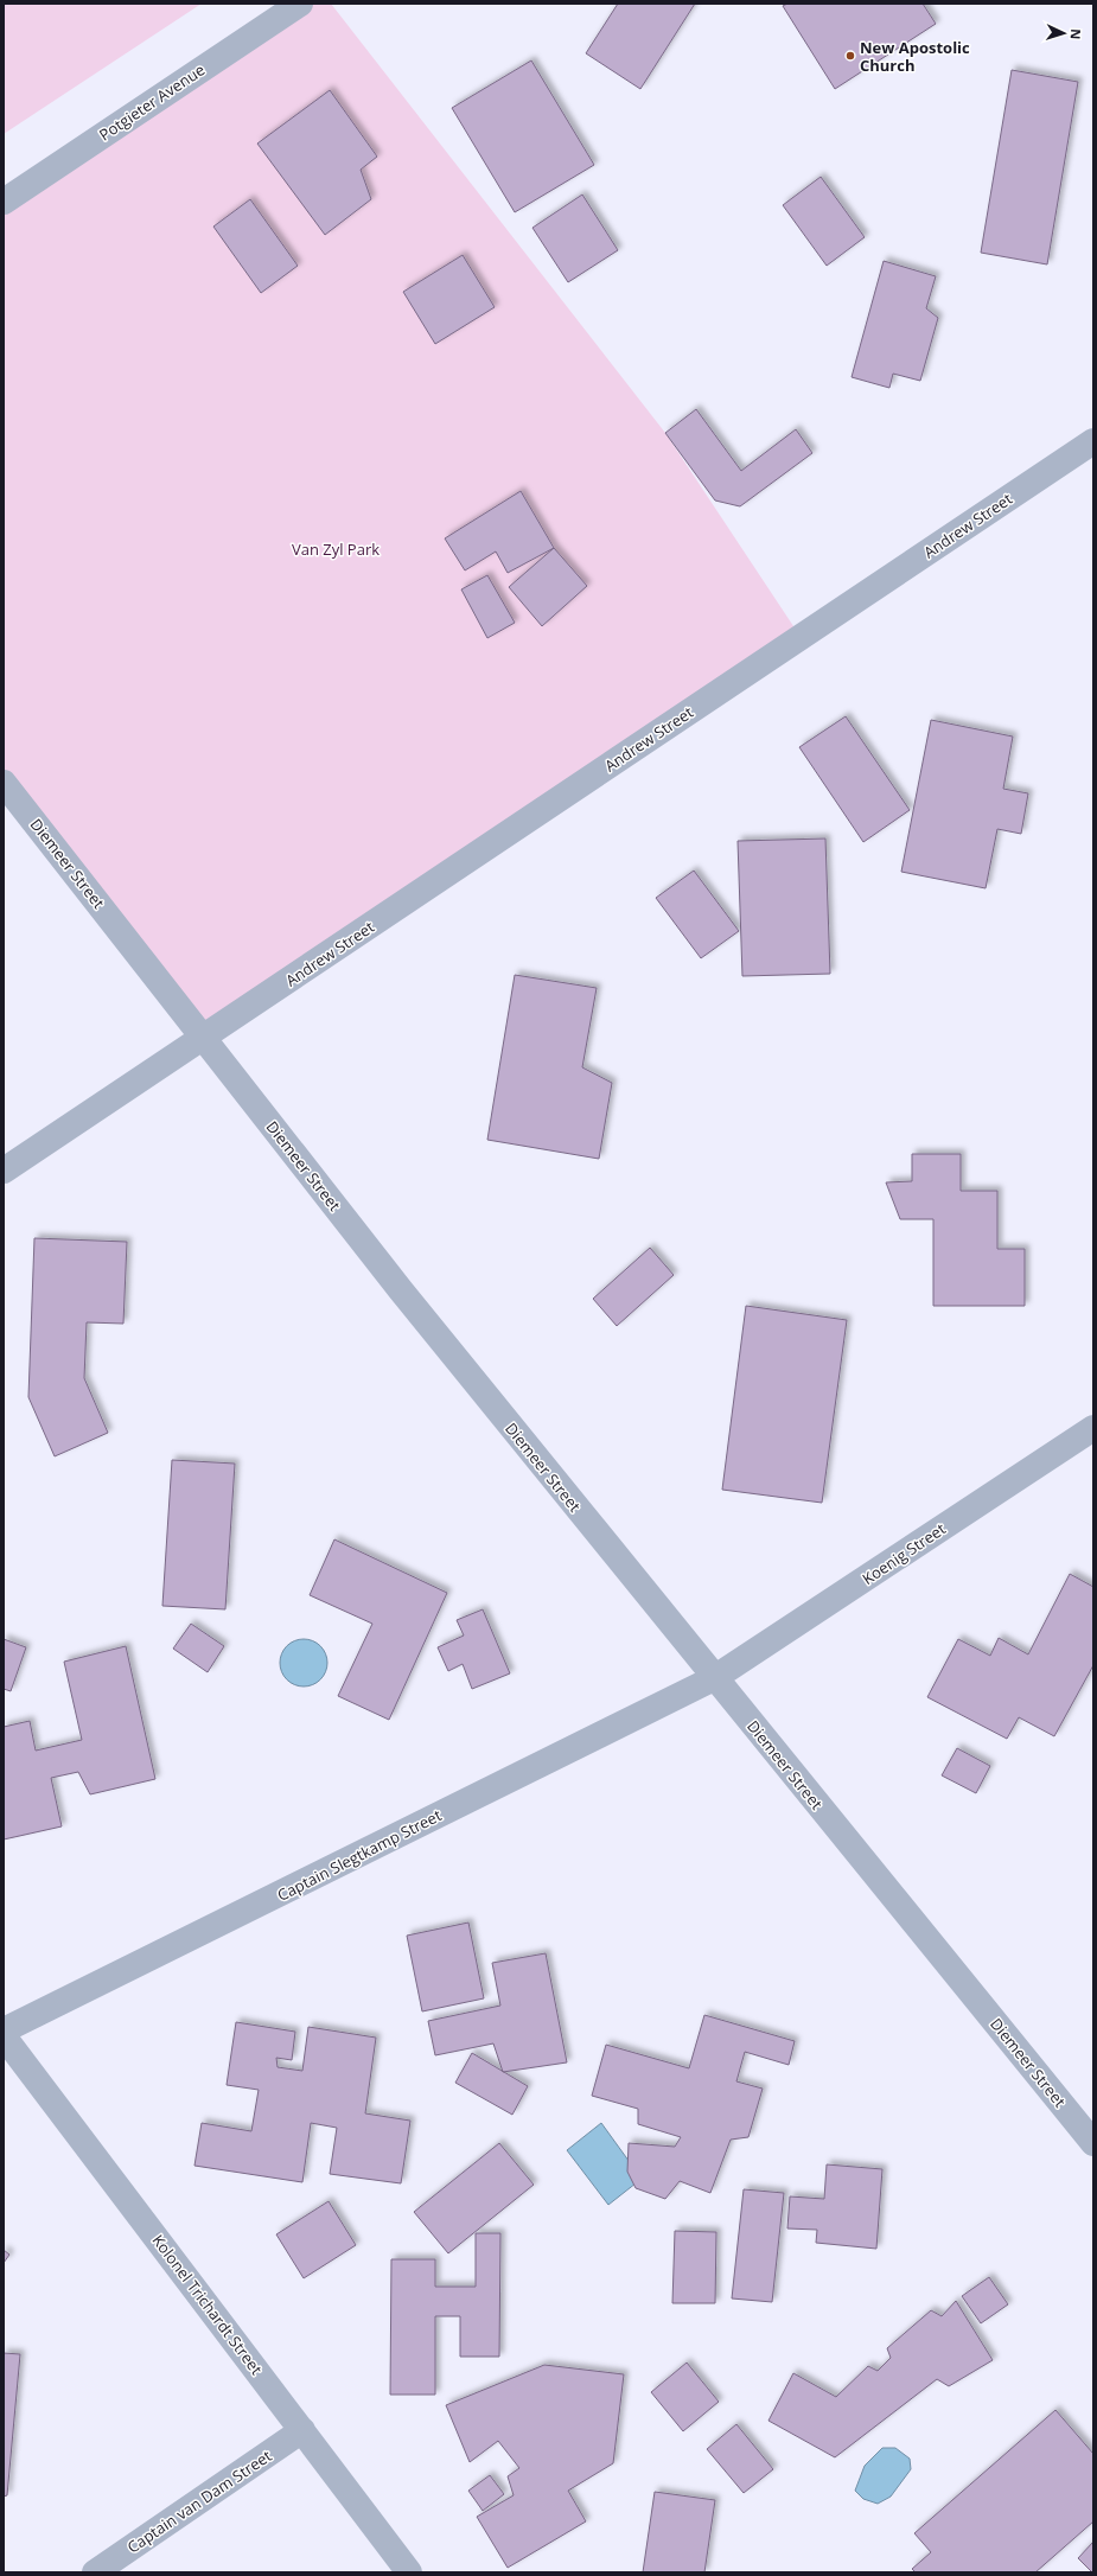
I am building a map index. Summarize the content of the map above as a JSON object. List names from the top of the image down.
{
  "streets": {
    "street": [
      "Potgieter Avenue",
      "Andrew Street",
      "Diemeer Street",
      "Koenig Street",
      "Captain Slegtkamp Street",
      "Kolonel Trichardt Street",
      "Captain van Dam Street"
    ]
  },
  "crossings": [
    ["Andrew Street", "Diemeer Street"],
    ["Diemeer Street", "Koenig Street"],
    ["Diemeer Street", "Captain Slegtkamp Street"],
    ["Koenig Street", "Captain Slegtkamp Street"],
    ["Kolonel Trichardt Street", "Captain van Dam Street"]
  ],
  "parks": ["Van Zyl Park"],
  "places": ["New Apostolic Church"],
  "north": "right"
}
